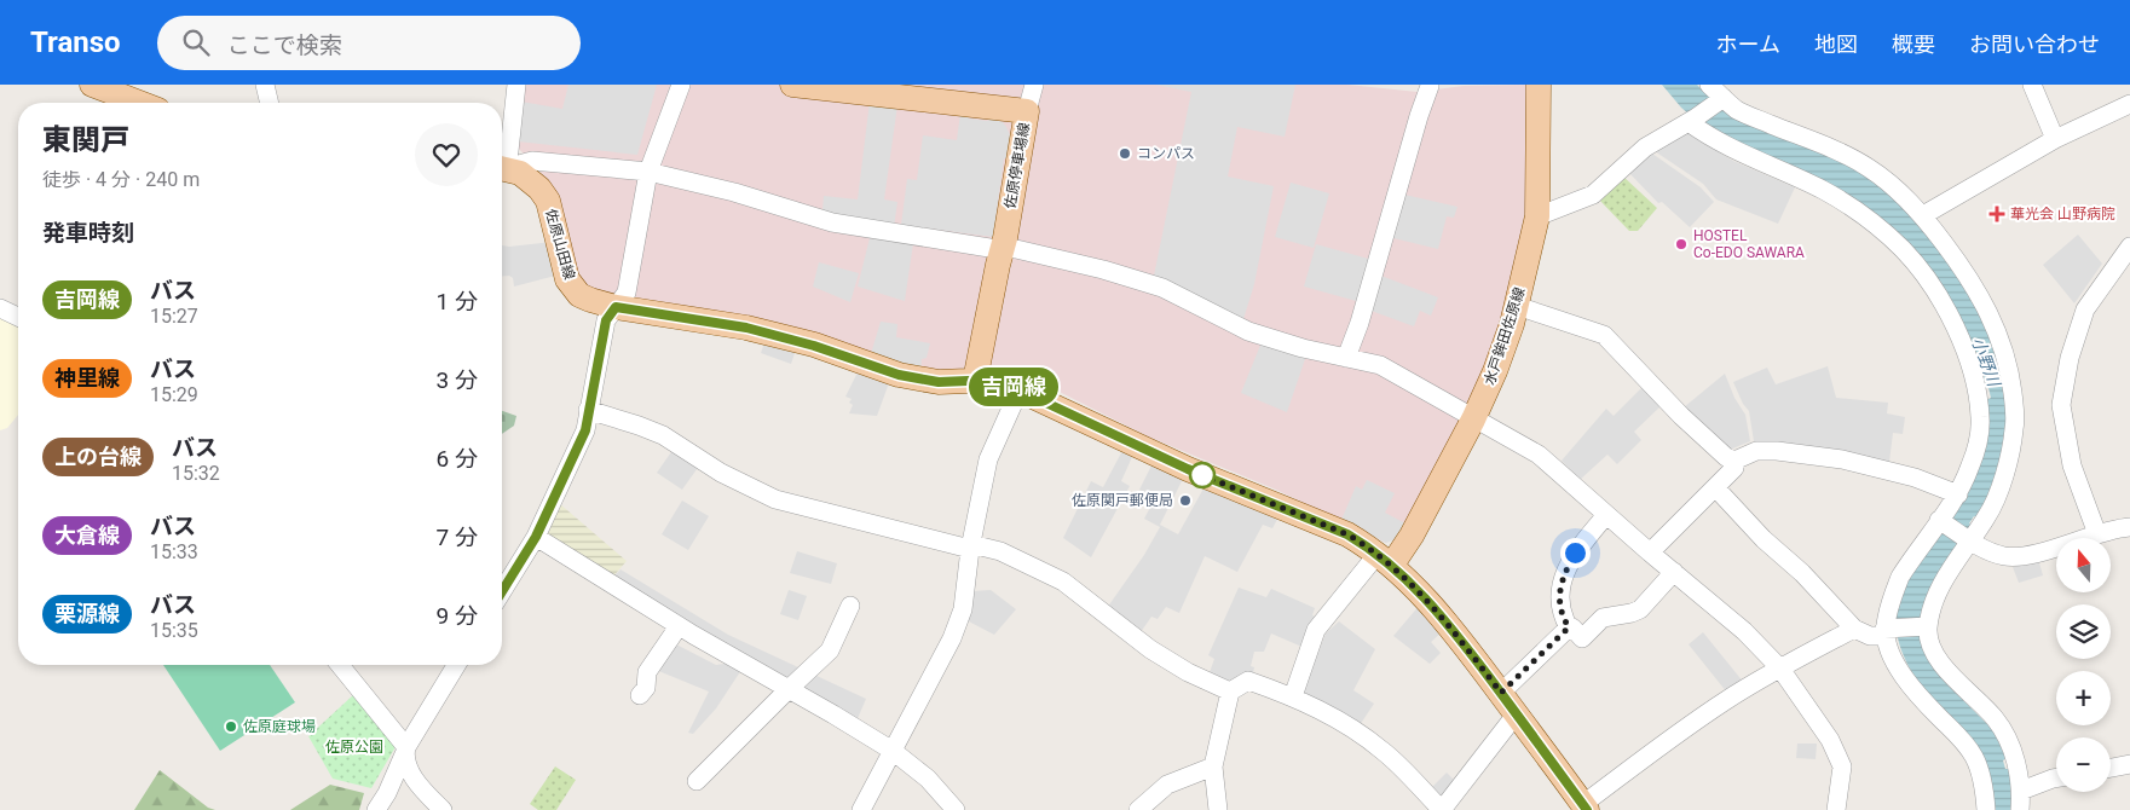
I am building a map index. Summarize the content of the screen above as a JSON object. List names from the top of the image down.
{
  "streets": {
    "main road": ["佐原停車場線", "佐原山田線", "水戸鉾田佐原線"]
  },
  "crossings": [
    ["佐原停車場線", "佐原山田線"],
    ["佐原山田線", "水戸鉾田佐原線"]
  ],
  "water": ["小野川"],
  "parks": ["佐原公園"],
  "places": {
    "other": [
      "コンパス",
      "HOSTEL Co-EDO SAWARA",
      "佐原関戸郵便局",
      "佐原庭球場"
    ],
    "health": ["華光会 山野病院"]
  },
  "lines": ["bus line 吉岡線"],
  "north": "top",
  "page": {
    "header": "Transo",
    "search": "ここで検索",
    "nav": [
      "ホーム",
      "地図",
      "概要",
      "お問い合わせ"
    ],
    "on_map": "吉岡線",
    "heading": [
      ["東関戸", "徒歩 · 4 分 · 240 m"],
      "発車時刻"
    ],
    "list": [
      {
        "mark": "吉岡線",
        "name": "バス",
        "note": "15:27",
        "value": "1 分"
      },
      {
        "mark": "神里線",
        "name": "バス",
        "note": "15:29",
        "value": "3 分"
      },
      {
        "mark": "上の台線",
        "name": "バス",
        "note": "15:32",
        "value": "6 分"
      },
      {
        "mark": "大倉線",
        "name": "バス",
        "note": "15:33",
        "value": "7 分"
      },
      {
        "mark": "栗源線",
        "name": "バス",
        "note": "15:35",
        "value": "9 分"
      }
    ],
    "map_buttons": ["+", "−"]
  }
}
